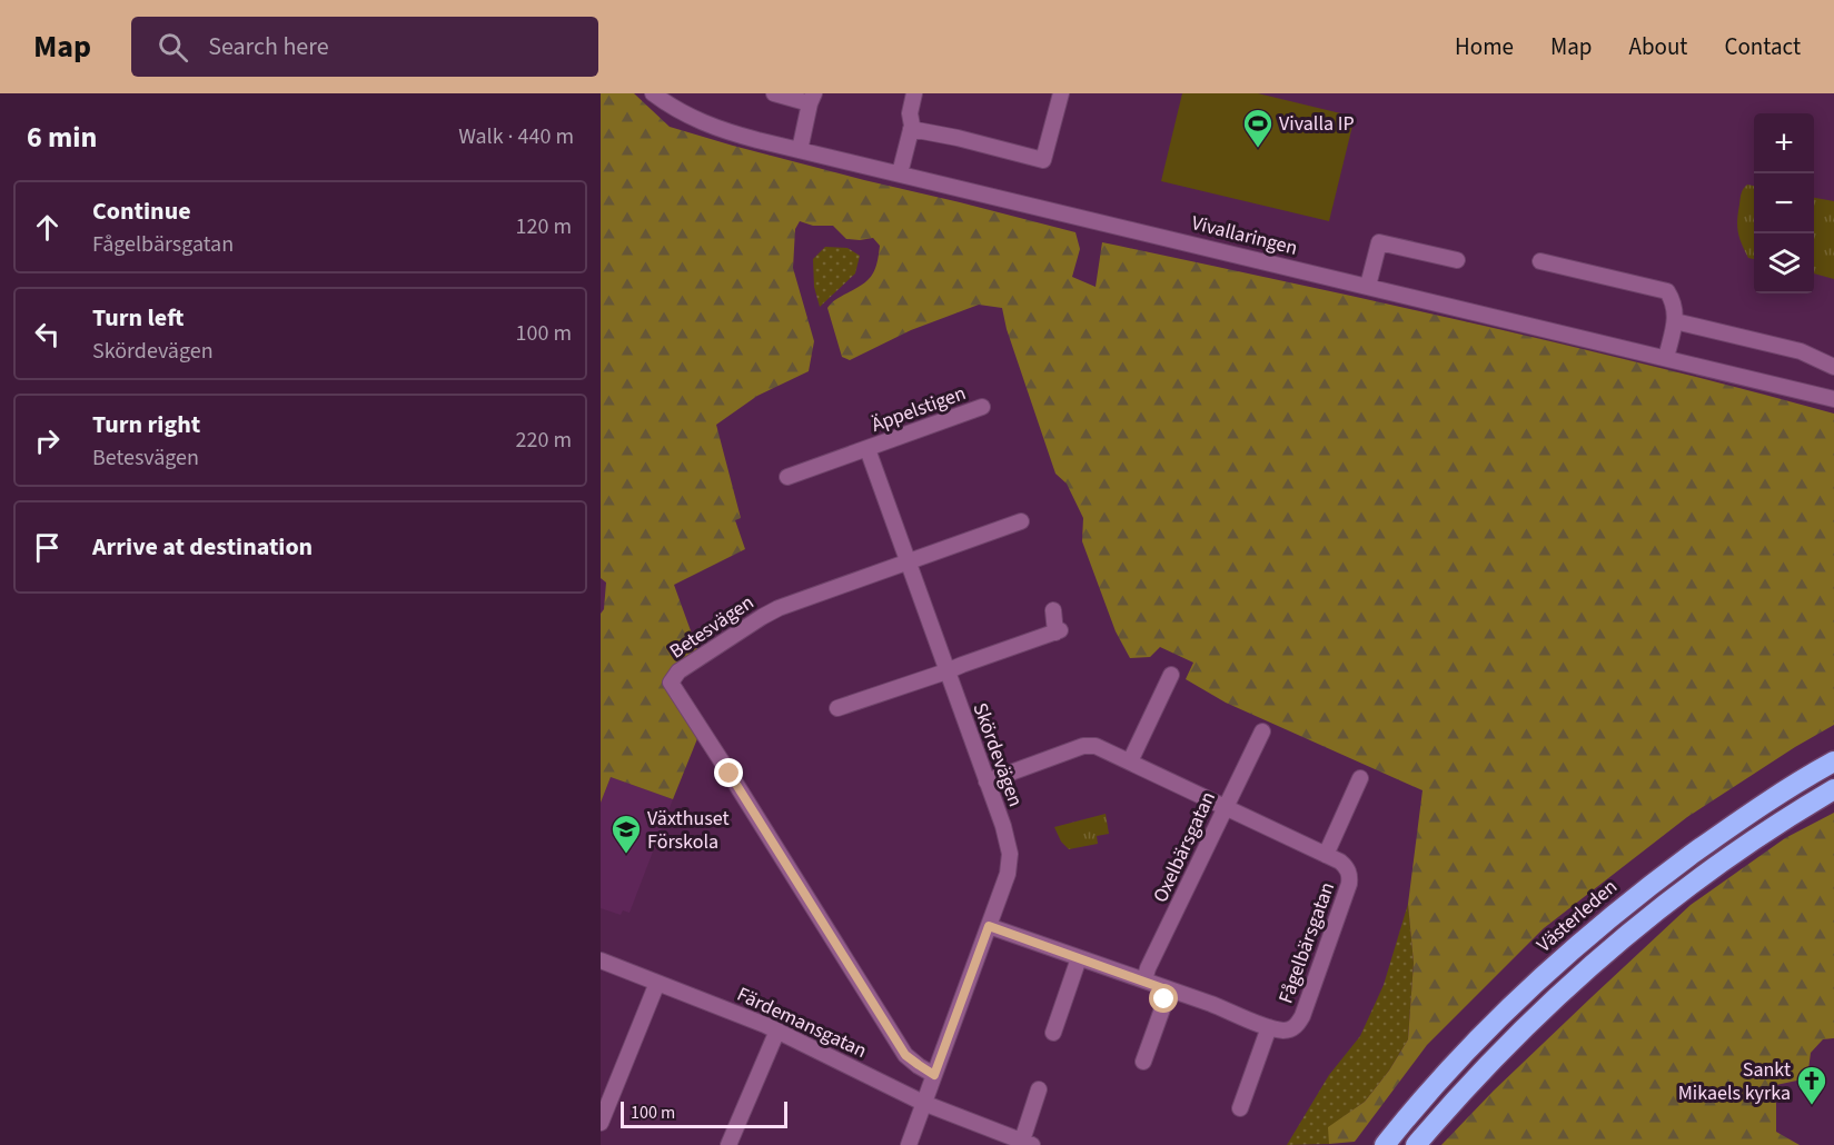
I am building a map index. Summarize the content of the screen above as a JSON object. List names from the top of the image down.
{
  "streets": {
    "highway": ["Västerleden"],
    "street": [
      "Vivallaringen",
      "Äppelstigen",
      "Betesvägen",
      "Skördevägen",
      "Oxelbärsgatan",
      "Fågelbärsgatan",
      "Färdemansgatan"
    ]
  },
  "crossings": [
    ["Äppelstigen", "Skördevägen"],
    ["Betesvägen", "Skördevägen"],
    ["Skördevägen", "Fågelbärsgatan"],
    ["Skördevägen", "Färdemansgatan"],
    ["Oxelbärsgatan", "Fågelbärsgatan"]
  ],
  "places": {
    "sports": ["Vivalla IP"],
    "school or university": ["Växthuset Förskola"],
    "church": ["Sankt Mikaels kyrka"]
  },
  "scale_bar": "100 m",
  "page": {
    "header": "Map",
    "search": "Search here",
    "nav": [
      "Home",
      "Map",
      "About",
      "Contact"
    ],
    "heading": ["6 min", "Walk · 440 m"],
    "map_buttons": ["+", "−"],
    "list": [
      ["Continue", "Fågelbärsgatan", "120 m"],
      ["Turn left", "Skördevägen", "100 m"],
      ["Turn right", "Betesvägen", "220 m"],
      "Arrive at destination"
    ],
    "scale": "100 m"
  }
}
